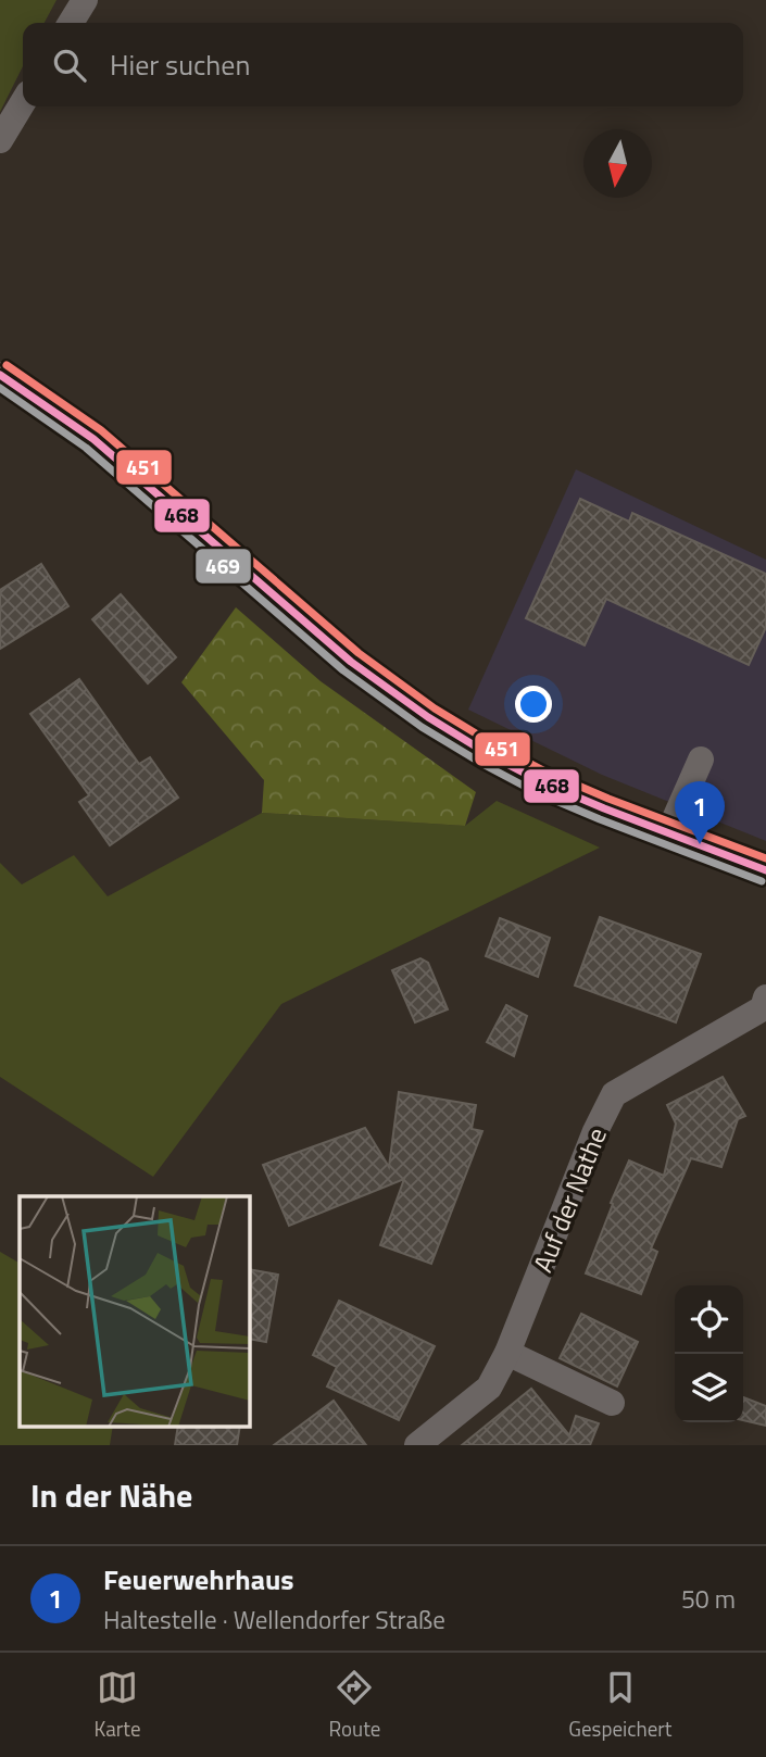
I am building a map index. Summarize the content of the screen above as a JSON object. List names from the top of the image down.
{
  "streets": {
    "street": ["Auf der Nathe"]
  },
  "lines": ["transit line 451", "transit line 468", "transit line 469"],
  "north": "bottom",
  "page": {
    "search": "Hier suchen",
    "pins": "1",
    "heading": "In der Nähe",
    "list": [
      {
        "mark": "1",
        "name": "Feuerwehrhaus",
        "note": "Haltestelle · Wellendorfer Straße",
        "value": "50 m"
      }
    ],
    "nav": ["Karte", "Route", "Gespeichert"]
  }
}
